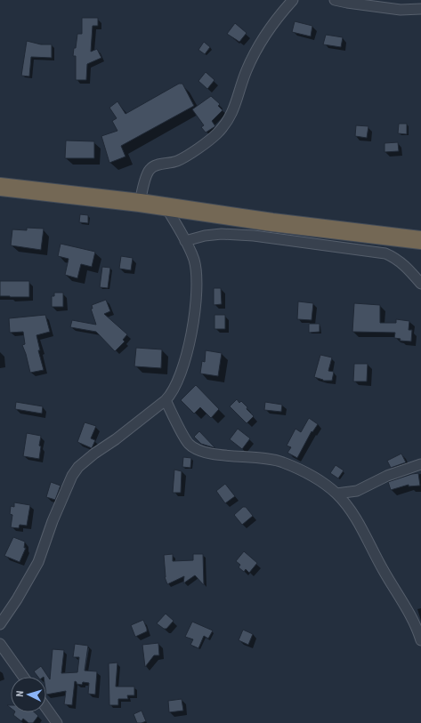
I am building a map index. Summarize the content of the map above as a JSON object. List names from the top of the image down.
{
  "north": "left"
}
